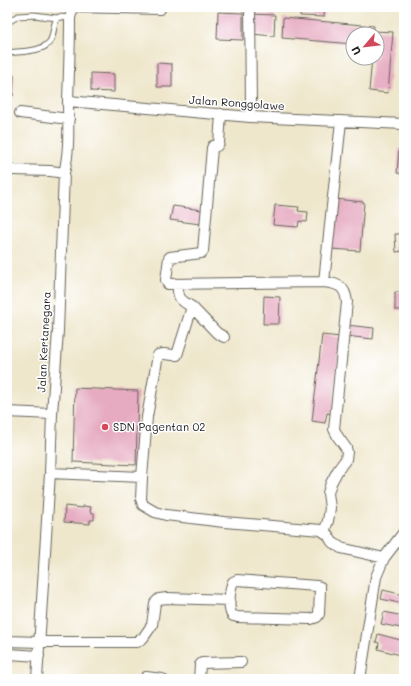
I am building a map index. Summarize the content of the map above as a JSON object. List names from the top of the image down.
{
  "streets": {
    "street": ["Jalan Ronggolawe", "Jalan Kertanegara"]
  },
  "crossings": [
    ["Jalan Ronggolawe", "Jalan Kertanegara"]
  ],
  "places": ["SDN Pagentan 02"],
  "north": "bottom left"
}
